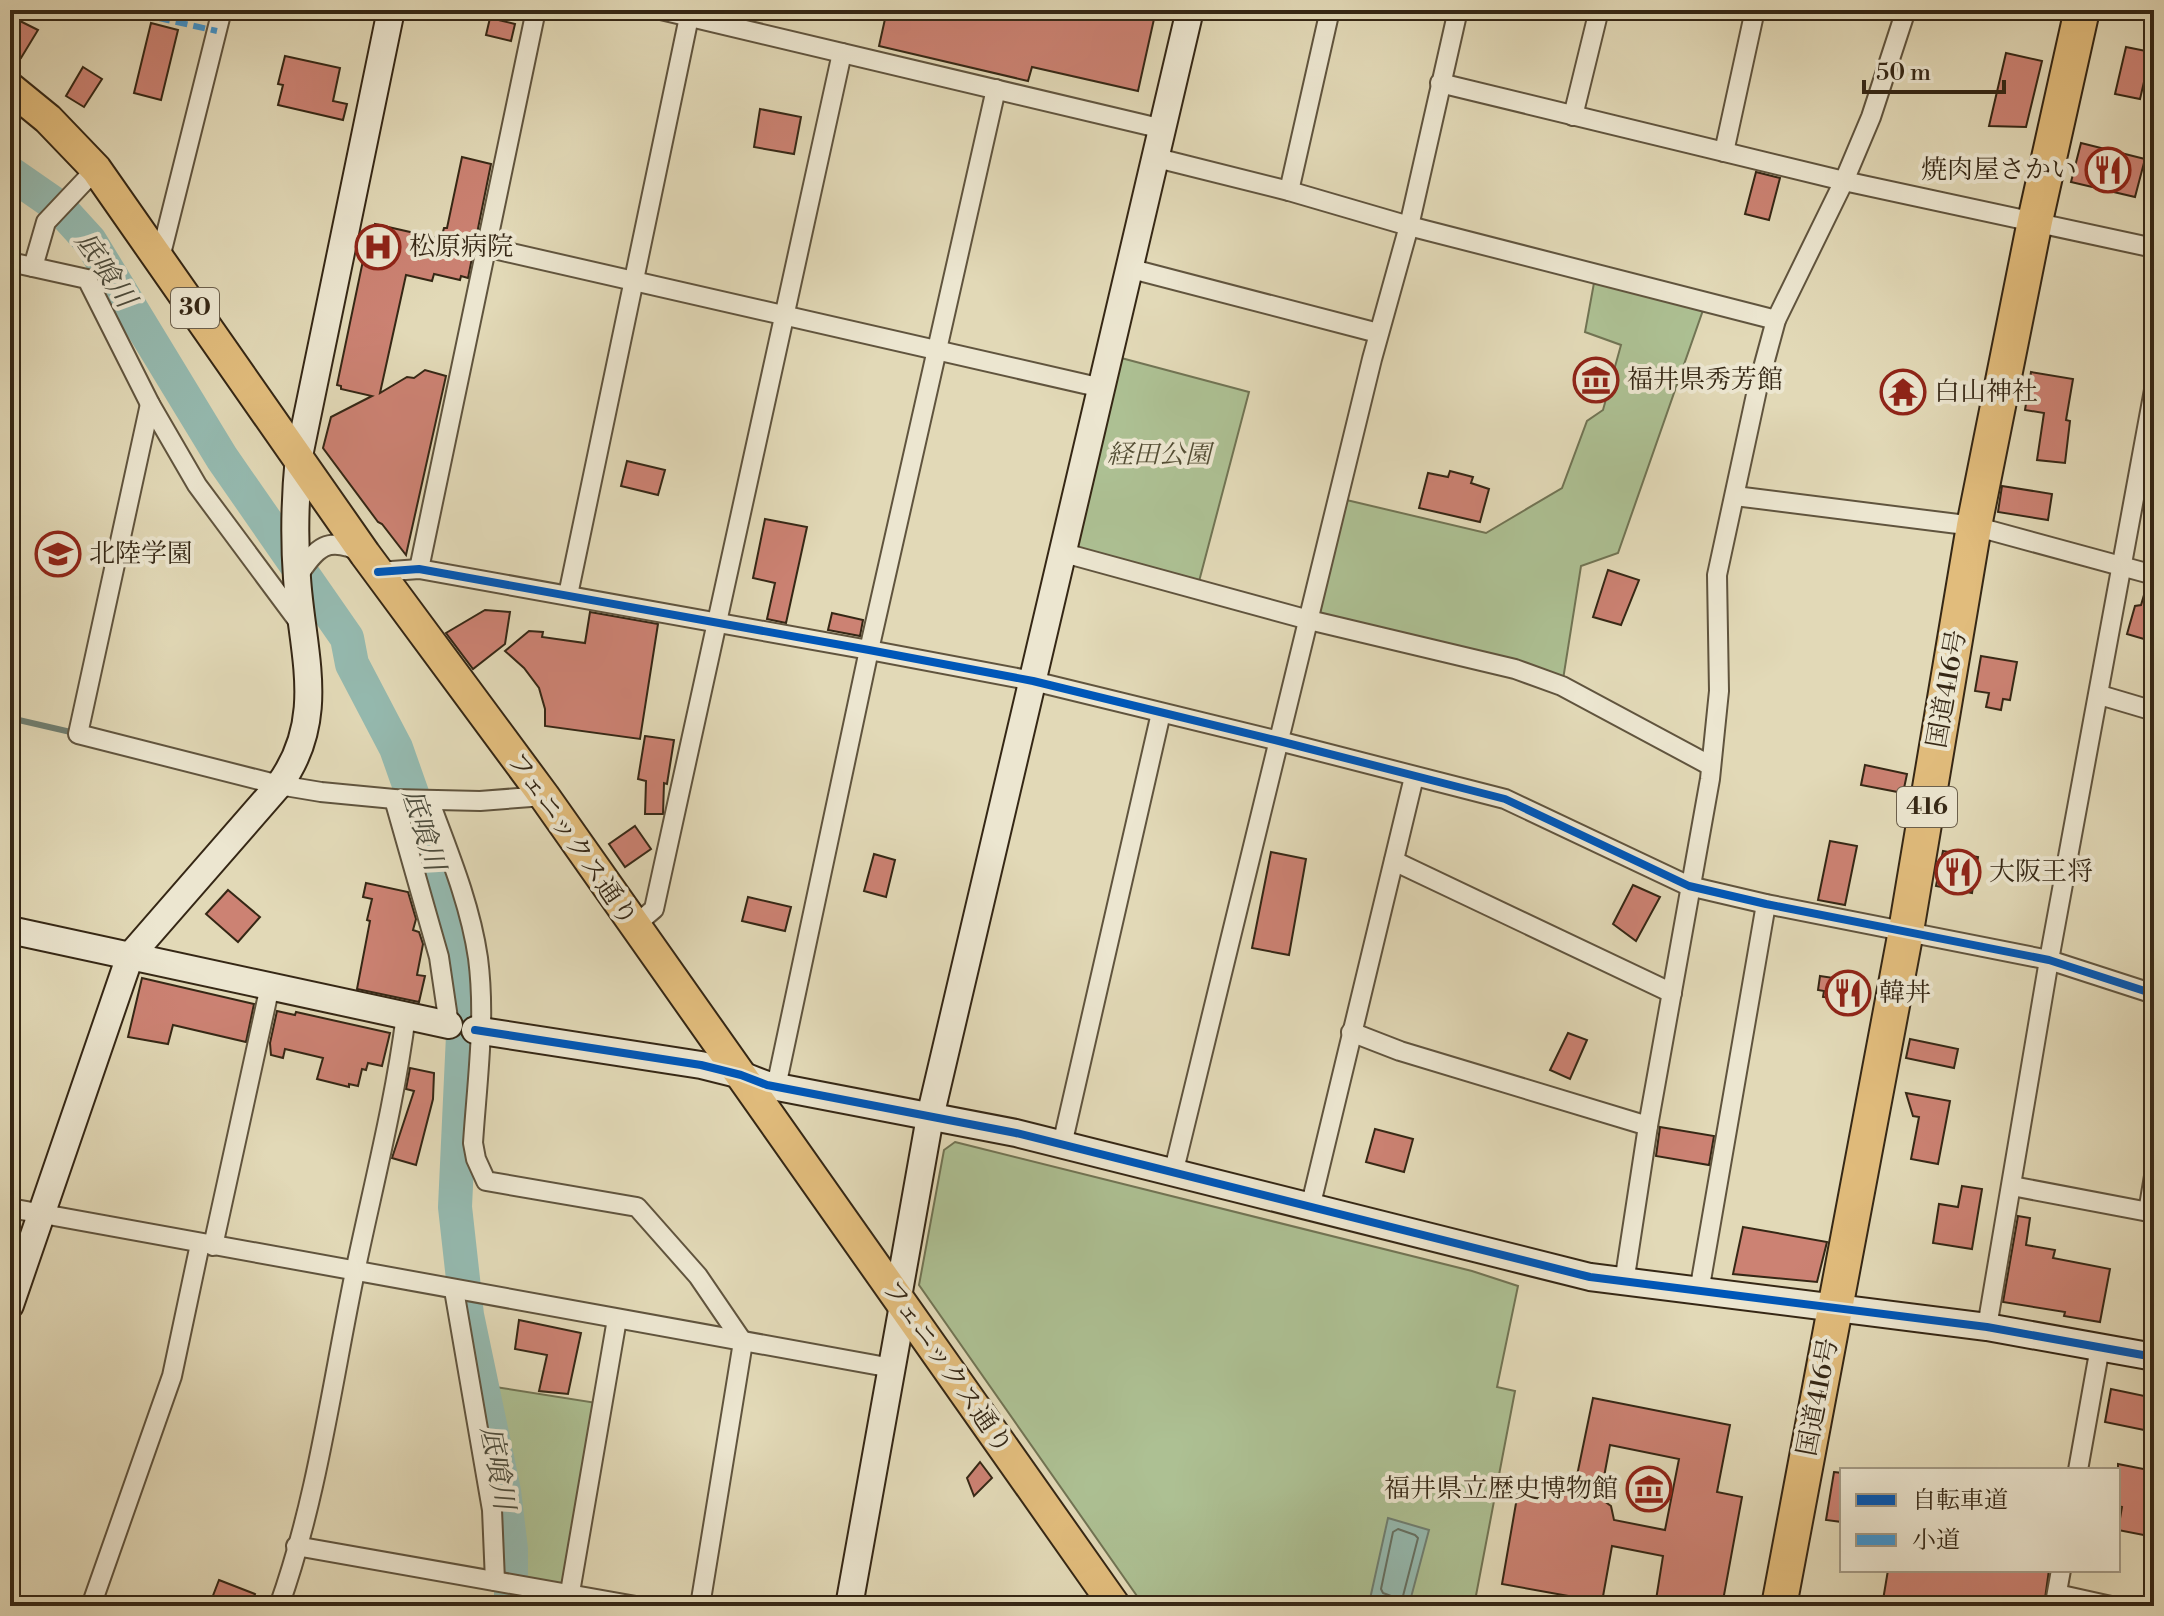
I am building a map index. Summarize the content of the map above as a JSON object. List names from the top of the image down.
{
  "streets": {
    "highway": ["国道416号", "416"],
    "main road": ["30", "フェニックス通り"]
  },
  "water": ["底喰川"],
  "parks": ["経田公園"],
  "places": {
    "restaurant": ["焼肉屋さかい", "大阪王将", "韓丼"],
    "hospital": ["松原病院"],
    "museum": ["福井県秀芳館", "福井県立歴史博物館"],
    "temple": ["白山神社"],
    "school or university": ["北陸学園"]
  },
  "legend": ["自転車道", "小道"],
  "scale_bar": "50 m"
}
